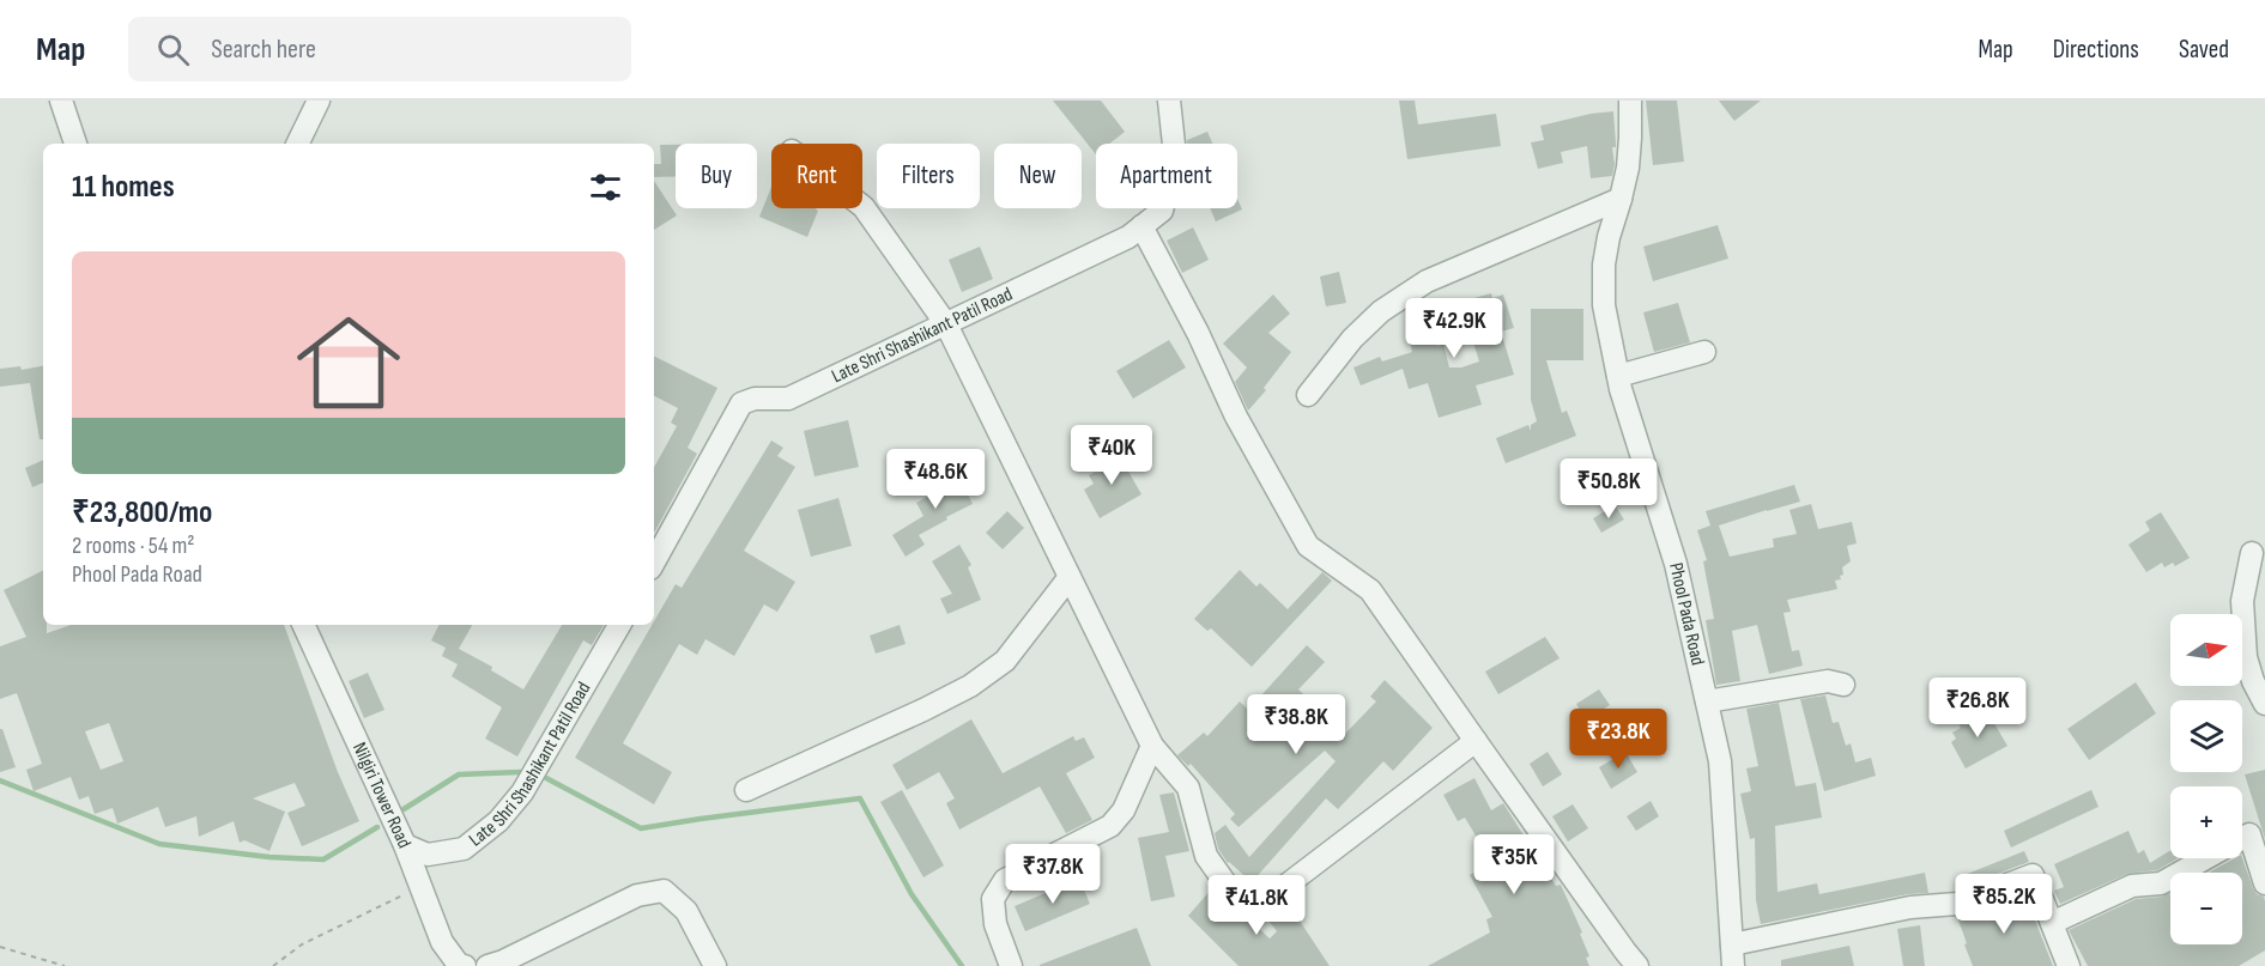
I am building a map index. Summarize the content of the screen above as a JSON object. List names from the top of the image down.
{
  "streets": {
    "street": ["Late Shri Shashikant Patil Road", "Phool Pada Road", "Nilgiri Tower Road"]
  },
  "crossings": [
    ["Late Shri Shashikant Patil Road", "Nilgiri Tower Road"]
  ],
  "north": "right",
  "page": {
    "header": "Map",
    "search": "Search here",
    "nav": ["Map", "Directions", "Saved"],
    "chip": [
      "Buy",
      "Rent",
      "Filters",
      "New",
      "Apartment"
    ],
    "heading": "11 homes",
    "list": [
      {
        "name": "₹23,800/mo",
        "note": "2 rooms · 54 m² · Phool Pada Road"
      }
    ],
    "price": [
      "₹42.9K",
      "₹40K",
      "₹48.6K",
      "₹50.8K",
      "₹26.8K",
      "₹38.8K",
      "₹23.8K",
      "₹35K",
      "₹37.8K",
      "₹85.2K",
      "₹41.8K"
    ],
    "map_buttons": ["+", "−"]
  }
}
